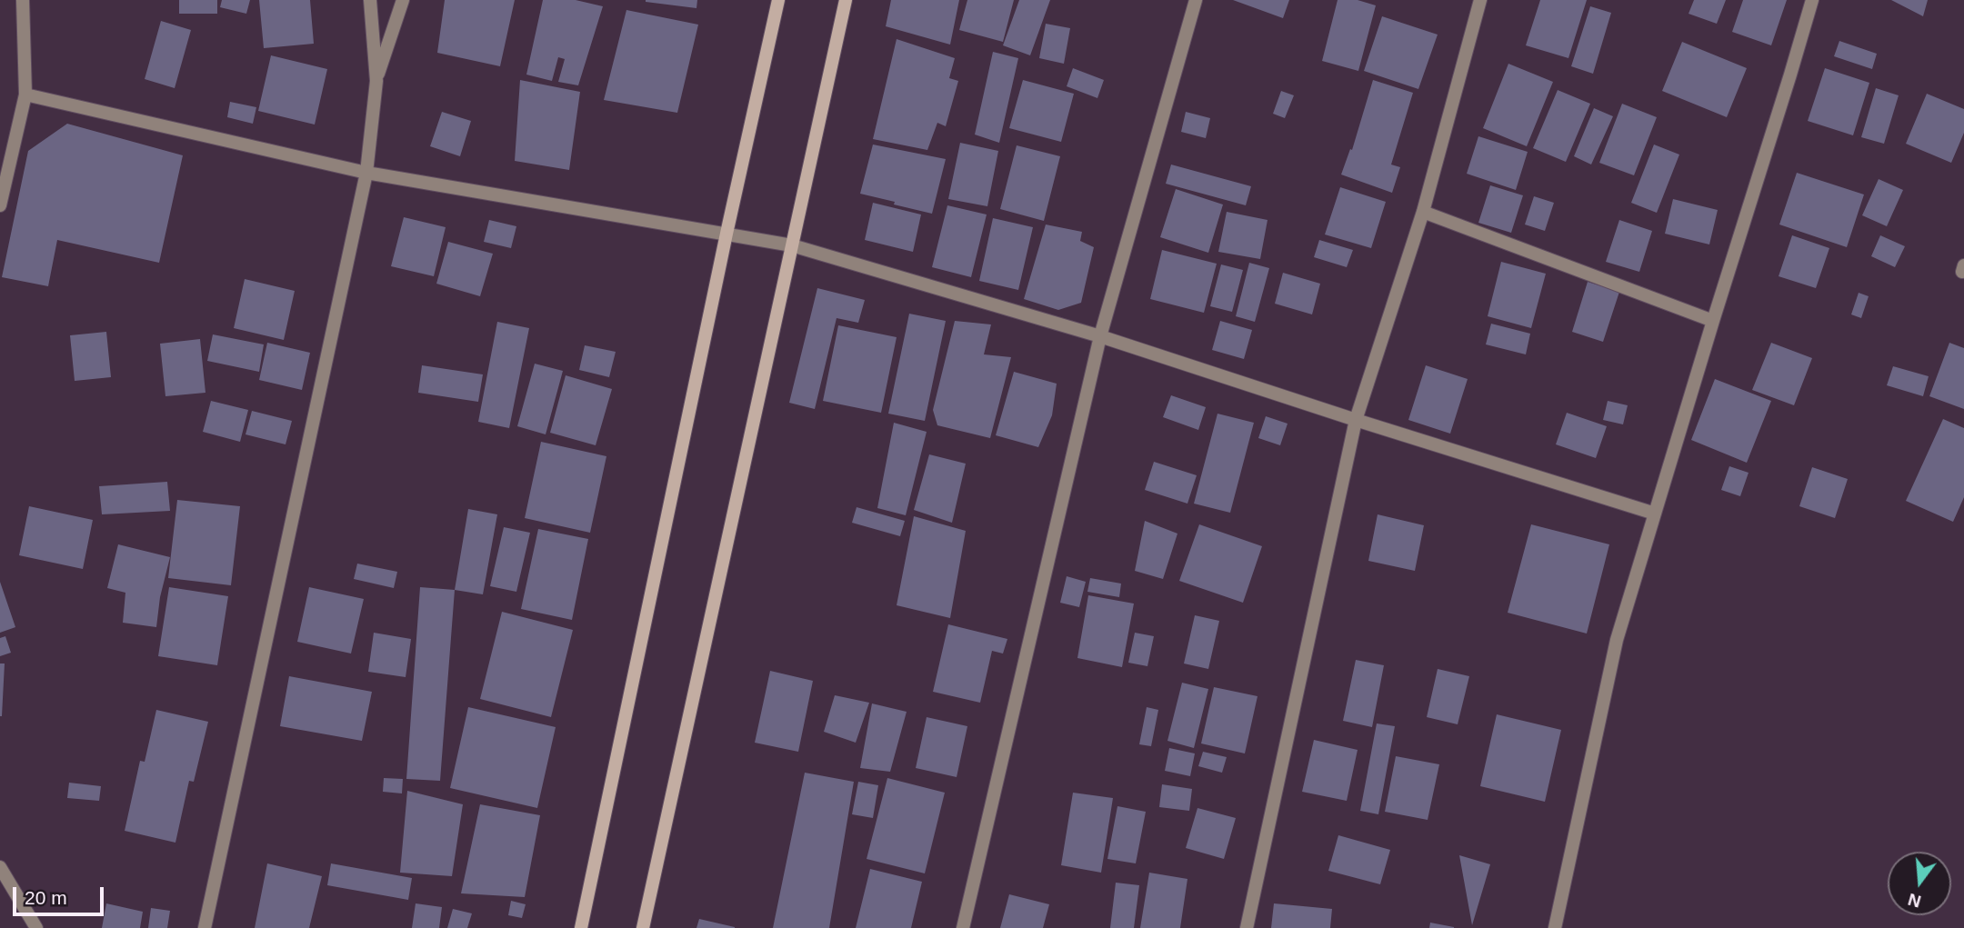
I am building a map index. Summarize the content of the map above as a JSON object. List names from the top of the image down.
{
  "scale_bar": "20 m",
  "north": "bottom"
}
